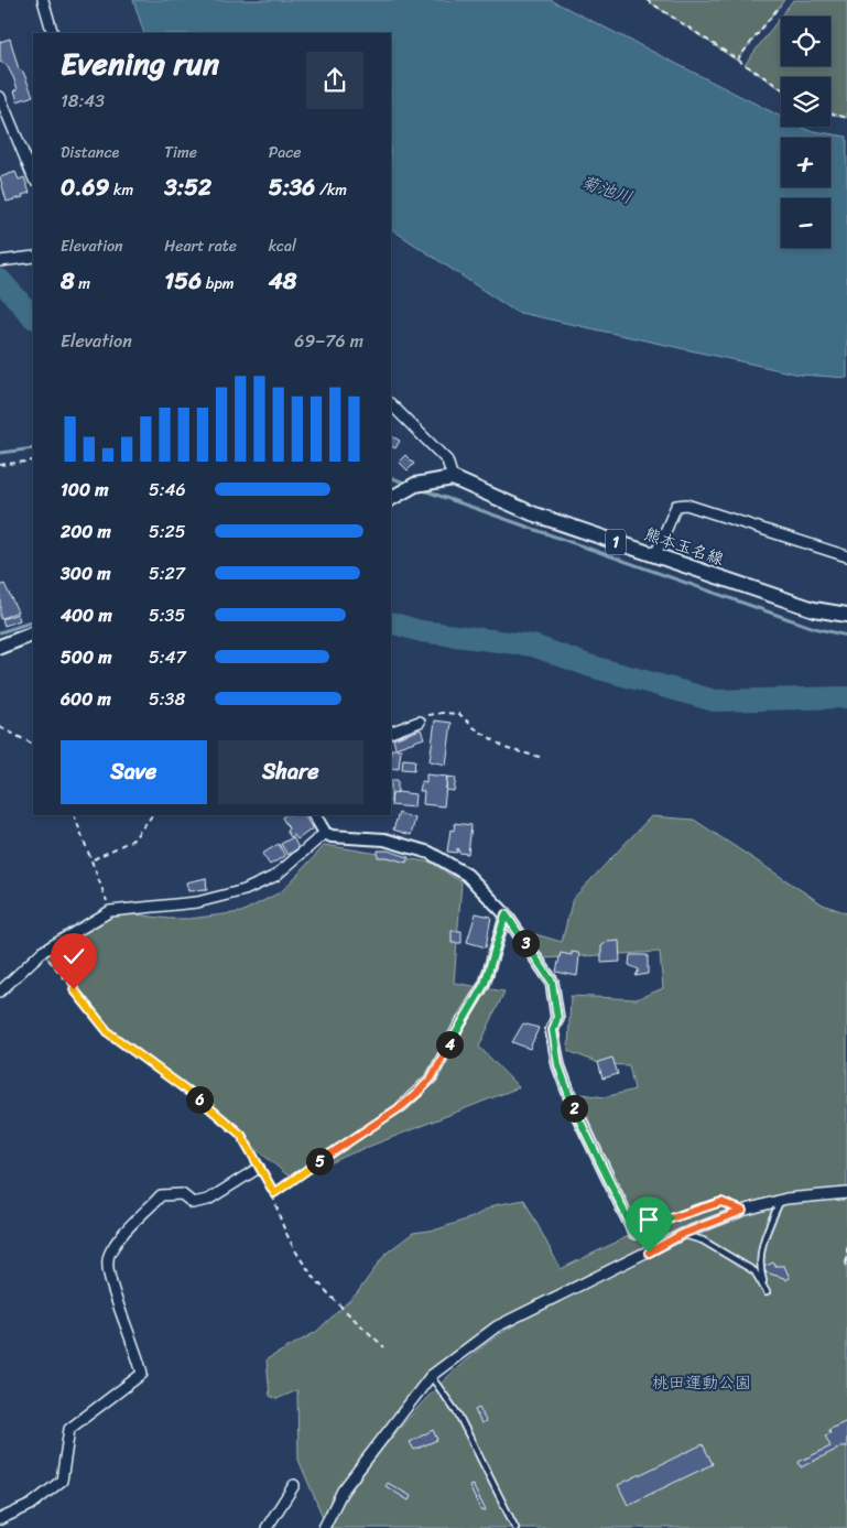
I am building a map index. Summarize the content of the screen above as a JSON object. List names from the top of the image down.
{
  "streets": {
    "main road": ["1", "熊本玉名線"]
  },
  "water": ["菊池川"],
  "parks": ["桃田運動公園"],
  "page": {
    "map_buttons": ["+", "−"],
    "heading": ["Evening run", "18:43"],
    "stats": [
      ["Distance", "0.69 km"],
      ["Time", "3:52"],
      ["Pace", "5:36 /km"],
      ["Elevation", "8 m"],
      ["Heart rate", "156 bpm"],
      ["kcal", "48"]
    ],
    "chart": ["Elevation", "69–76 m"],
    "list": [
      {
        "name": "100 m",
        "note": "5:46"
      },
      {
        "name": "200 m",
        "note": "5:25"
      },
      {
        "name": "300 m",
        "note": "5:27"
      },
      {
        "name": "400 m",
        "note": "5:35"
      },
      {
        "name": "500 m",
        "note": "5:47"
      },
      {
        "name": "600 m",
        "note": "5:38"
      }
    ],
    "buttons": ["Save", "Share"],
    "pins": [
      "3",
      "4",
      "6",
      "2",
      "5"
    ]
  }
}
